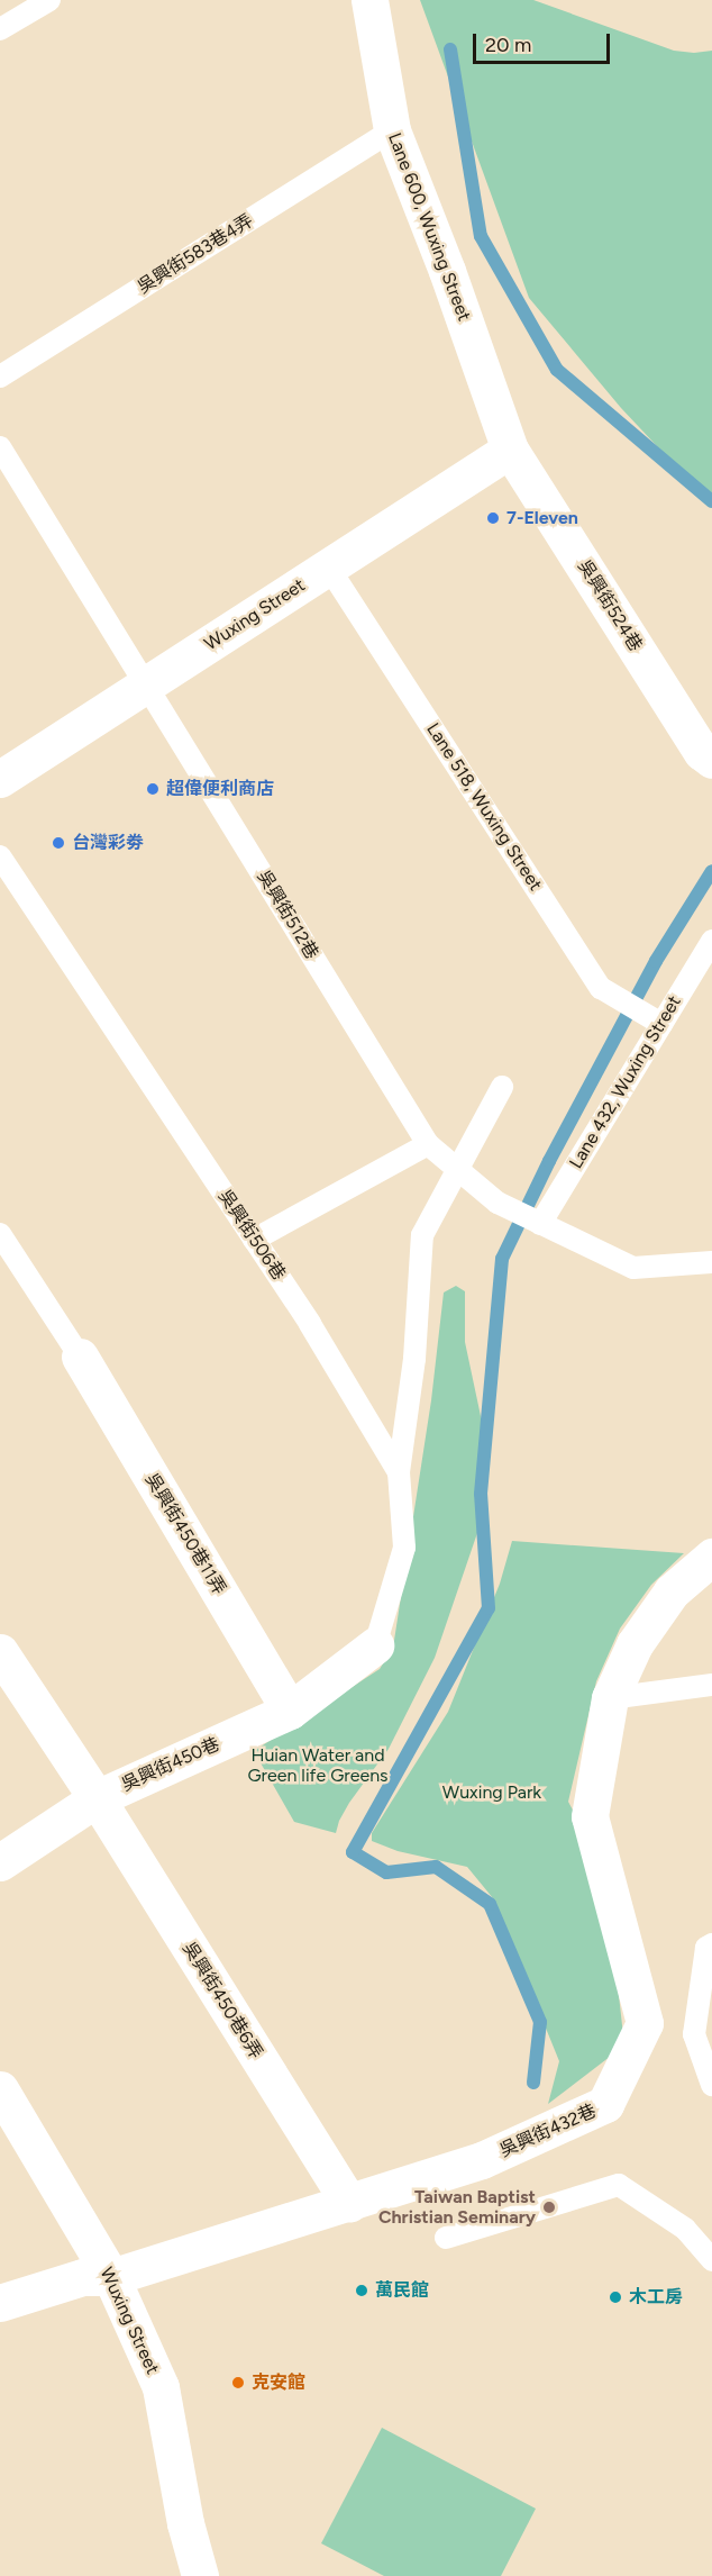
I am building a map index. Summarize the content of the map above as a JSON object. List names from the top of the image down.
{
  "streets": {
    "street": [
      "Lane 600, Wuxing Street",
      "吳興街524巷",
      "Wuxing Street",
      "吳興街450巷11弄",
      "吳興街450巷",
      "吳興街450巷6弄",
      "吳興街432巷"
    ],
    "lane": [
      "吳興街583巷4弄",
      "Lane 518, Wuxing Street",
      "吳興街512巷",
      "Lane 432, Wuxing Street",
      "吳興街506巷"
    ]
  },
  "crossings": [
    ["Lane 600, Wuxing Street", "吳興街583巷4弄"],
    ["Lane 600, Wuxing Street", "吳興街524巷"],
    ["Lane 600, Wuxing Street", "Wuxing Street"],
    ["吳興街524巷", "Wuxing Street"],
    ["Wuxing Street", "Lane 518, Wuxing Street"],
    ["Wuxing Street", "吳興街512巷"],
    ["Wuxing Street", "吳興街432巷"],
    ["Lane 518, Wuxing Street", "Lane 432, Wuxing Street"],
    ["吳興街512巷", "Lane 432, Wuxing Street"],
    ["吳興街506巷", "吳興街450巷"],
    ["吳興街450巷11弄", "吳興街450巷"],
    ["吳興街450巷", "吳興街450巷6弄"],
    ["吳興街450巷6弄", "吳興街432巷"]
  ],
  "parks": ["Huian Water and Green life Greens", "Wuxing Park"],
  "places": [
    "7-Eleven",
    "超偉便利商店",
    "台灣彩劵",
    "Taiwan Baptist Christian Seminary",
    "萬民館",
    "木工房",
    "克安館"
  ],
  "scale_bar": "20 m"
}
